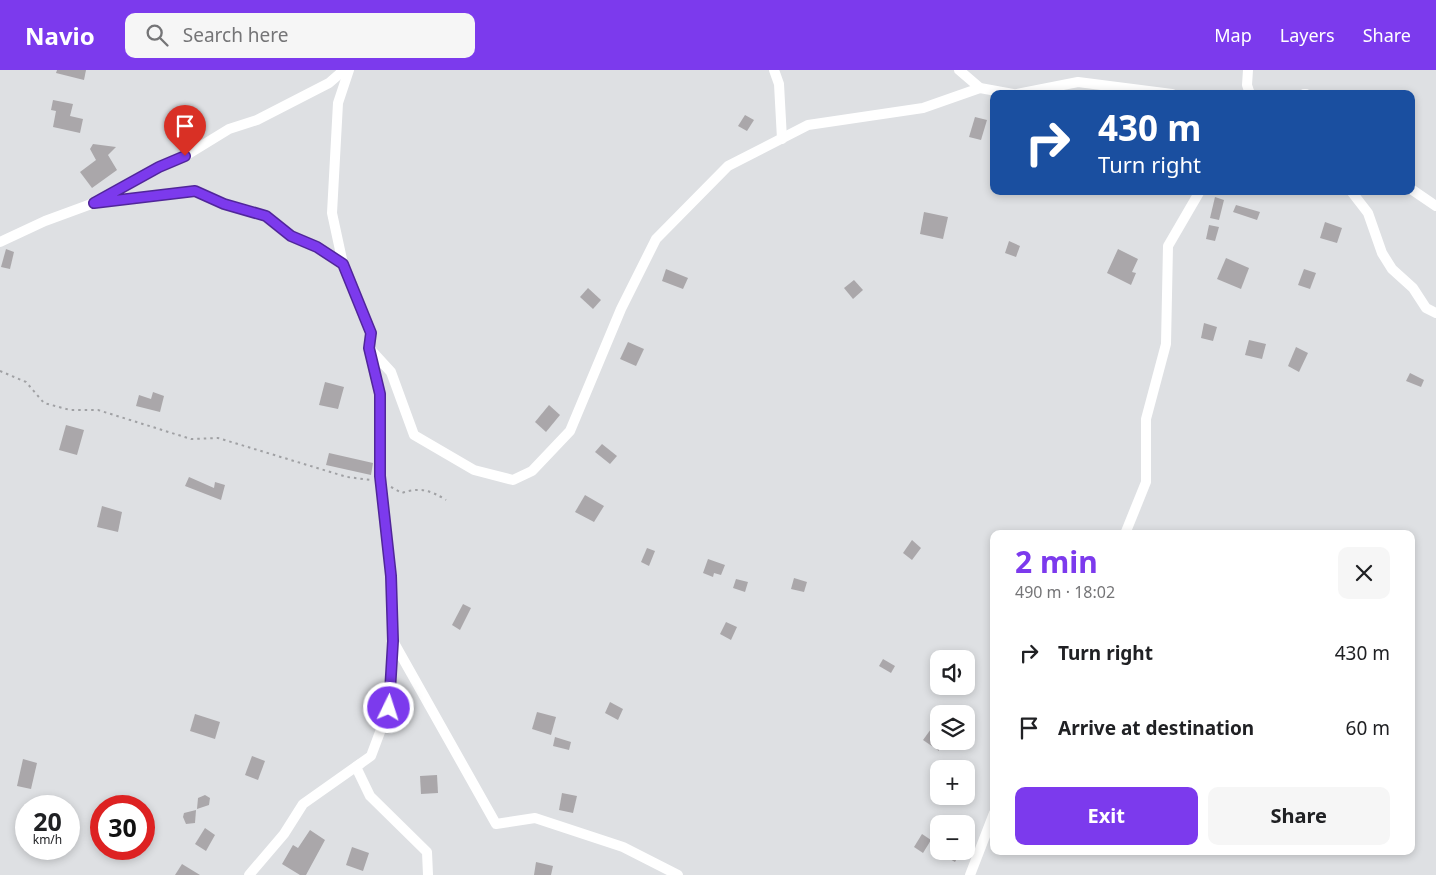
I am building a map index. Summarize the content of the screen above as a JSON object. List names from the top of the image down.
{
  "page": {
    "header": "Navio",
    "search": "Search here",
    "nav": ["Map", "Layers", "Share"],
    "turn": ["430 m", "Turn right"],
    "heading": ["2 min", "490 m · 18:02"],
    "list": [
      {
        "name": "Turn right",
        "value": "430 m"
      },
      {
        "name": "Arrive at destination",
        "value": "60 m"
      }
    ],
    "map_buttons": ["+", "−"],
    "buttons": ["Exit", "Share"],
    "speed": "20 km/h",
    "limit": "30"
  }
}
